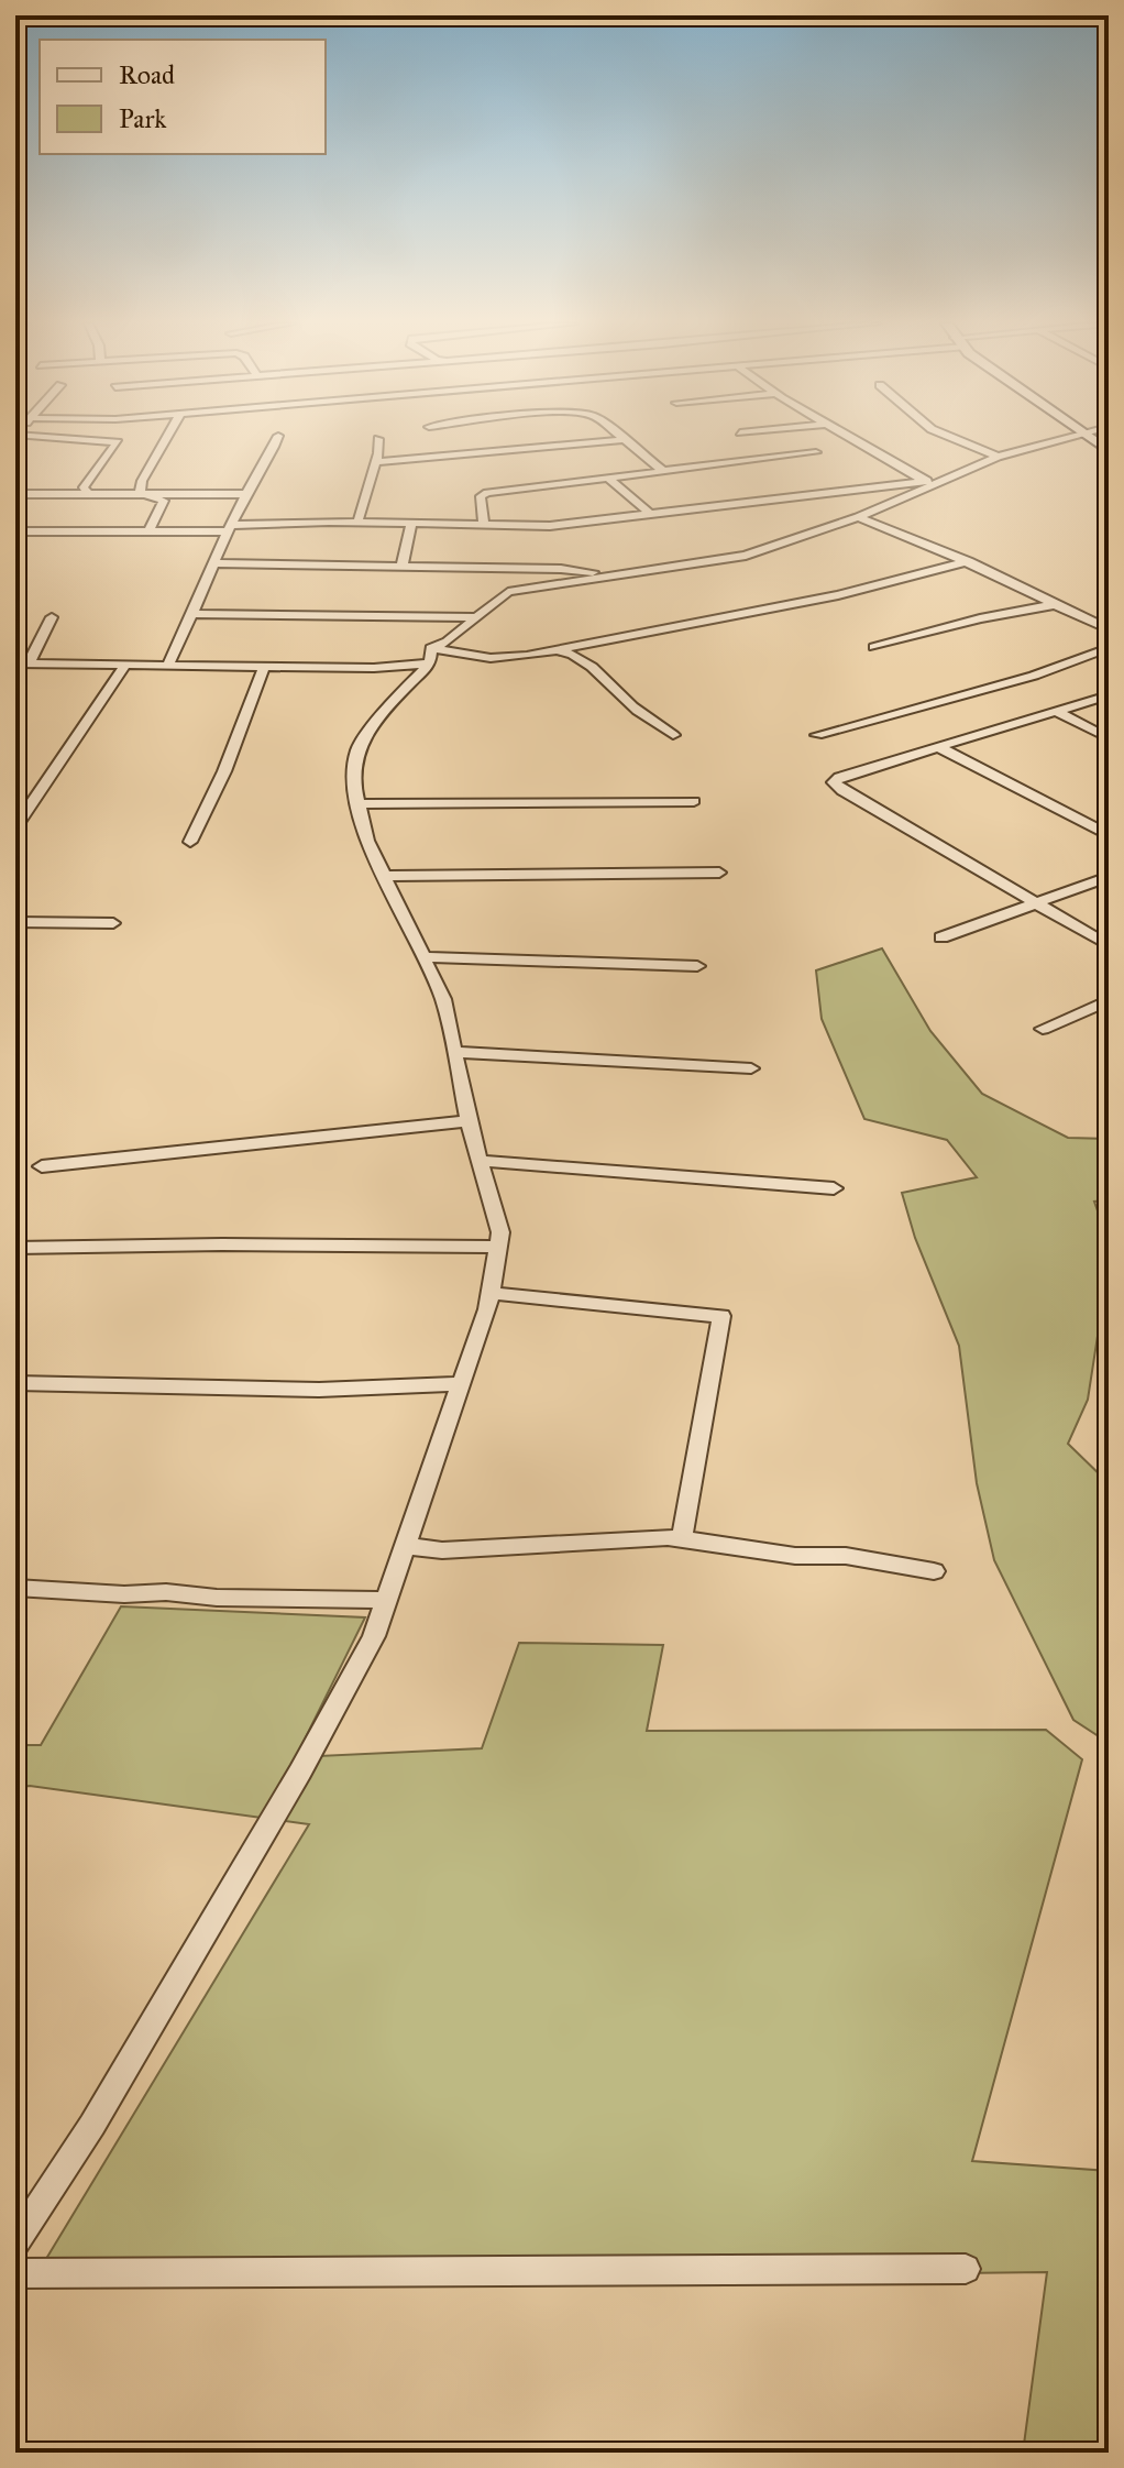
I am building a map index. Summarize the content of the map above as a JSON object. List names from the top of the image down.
{
  "legend": ["Road", "Park"]
}
